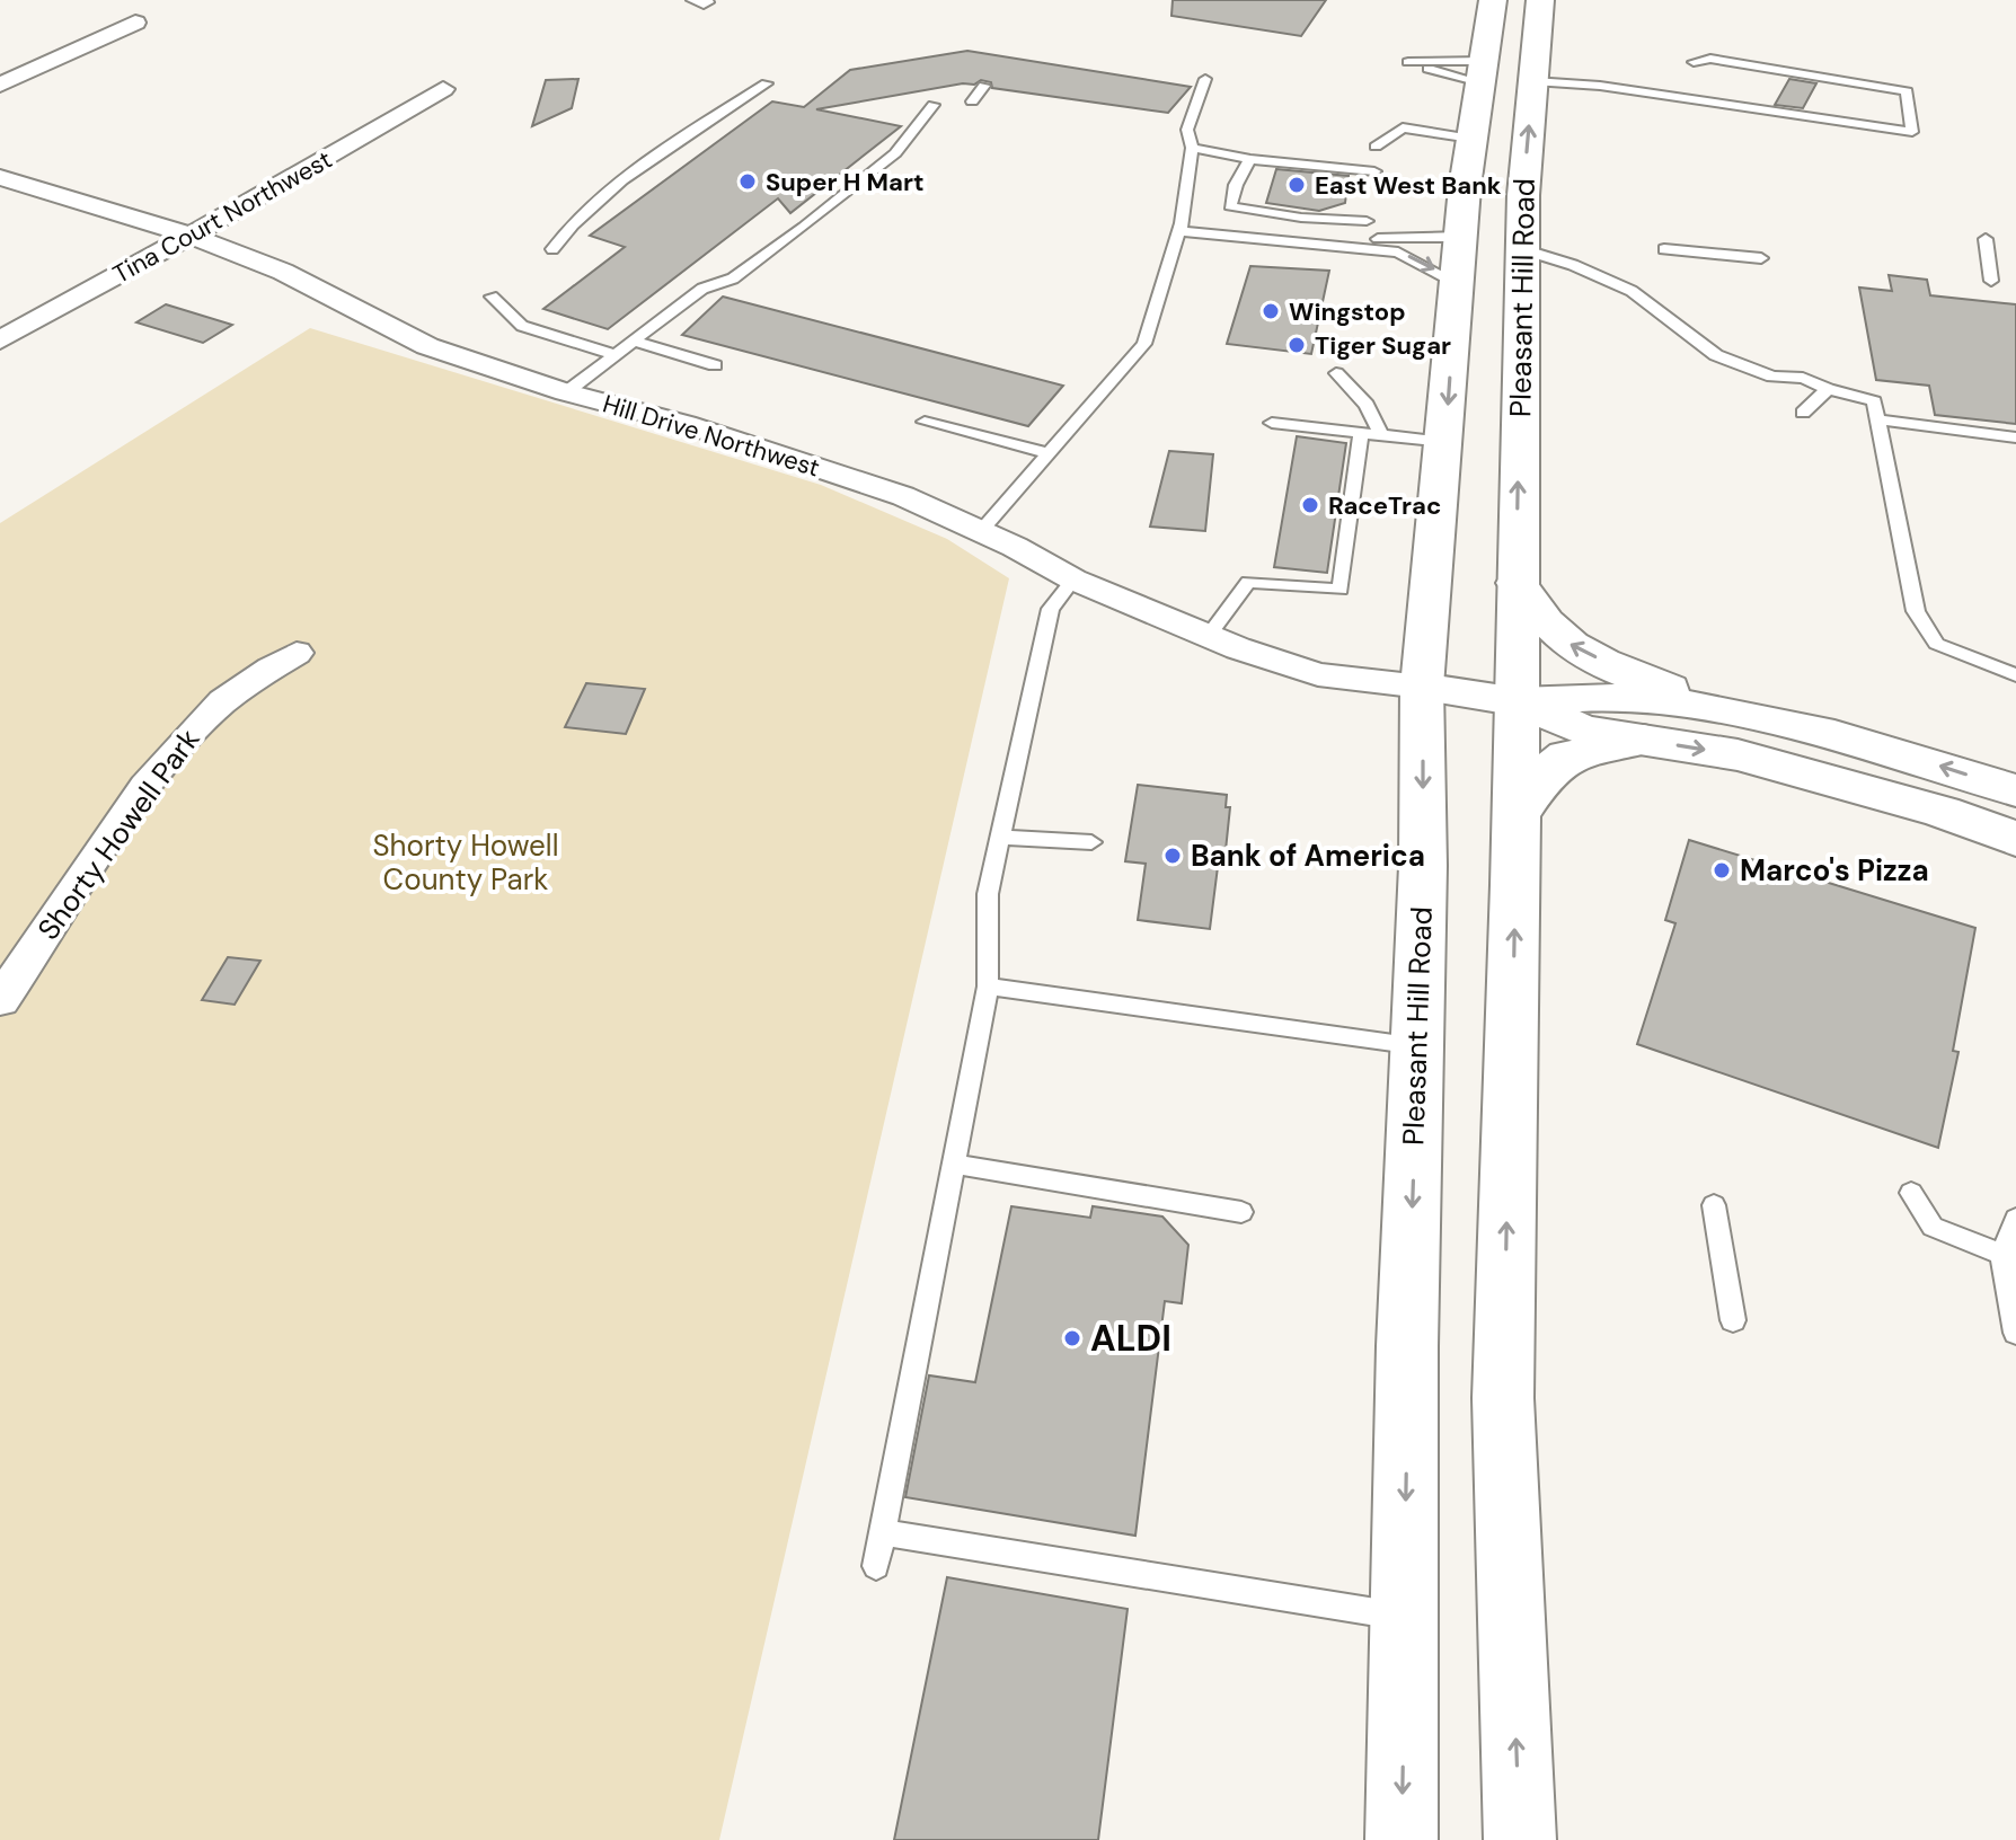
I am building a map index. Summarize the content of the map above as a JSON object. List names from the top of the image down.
{
  "streets": {
    "main road": ["Pleasant Hill Road"],
    "street": ["Tina Court Northwest", "Hill Drive Northwest", "Shorty Howell Park"]
  },
  "crossings": [
    ["Tina Court Northwest", "Hill Drive Northwest"],
    ["Pleasant Hill Road", "Hill Drive Northwest"]
  ],
  "parks": ["Shorty Howell County Park"],
  "places": [
    "Super H Mart",
    "East West Bank",
    "Wingstop",
    "Tiger Sugar",
    "RaceTrac",
    "Bank of America",
    "Marco's Pizza",
    "ALDI"
  ]
}
